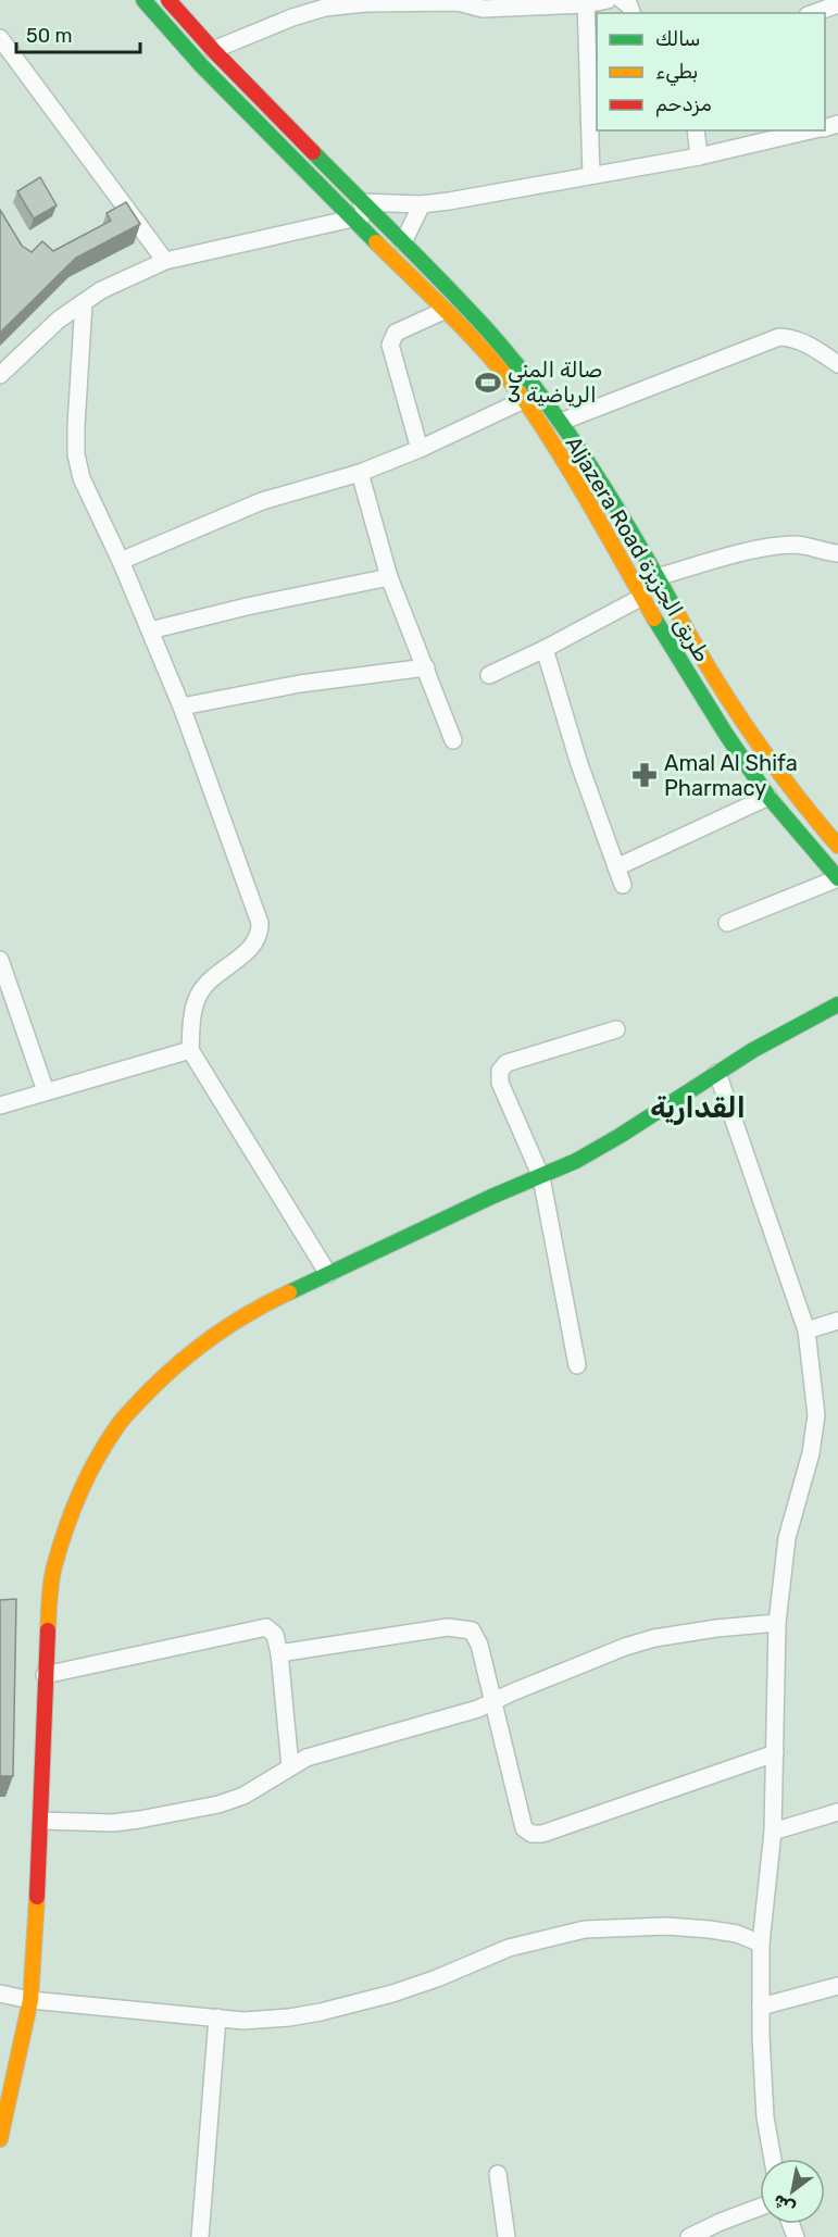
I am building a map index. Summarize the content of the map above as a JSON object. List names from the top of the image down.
{
  "streets": {
    "main road": ["Aljazera Road طريق الجزيزة"]
  },
  "districts": ["القدارية"],
  "places": {
    "sports": ["صالة المنى الرياضية 3"],
    "pharmacy": ["Amal Al Shifa Pharmacy"]
  },
  "legend": ["سالك", "بطيء", "مزدحم"],
  "scale_bar": "50 m",
  "north": "bottom left"
}
